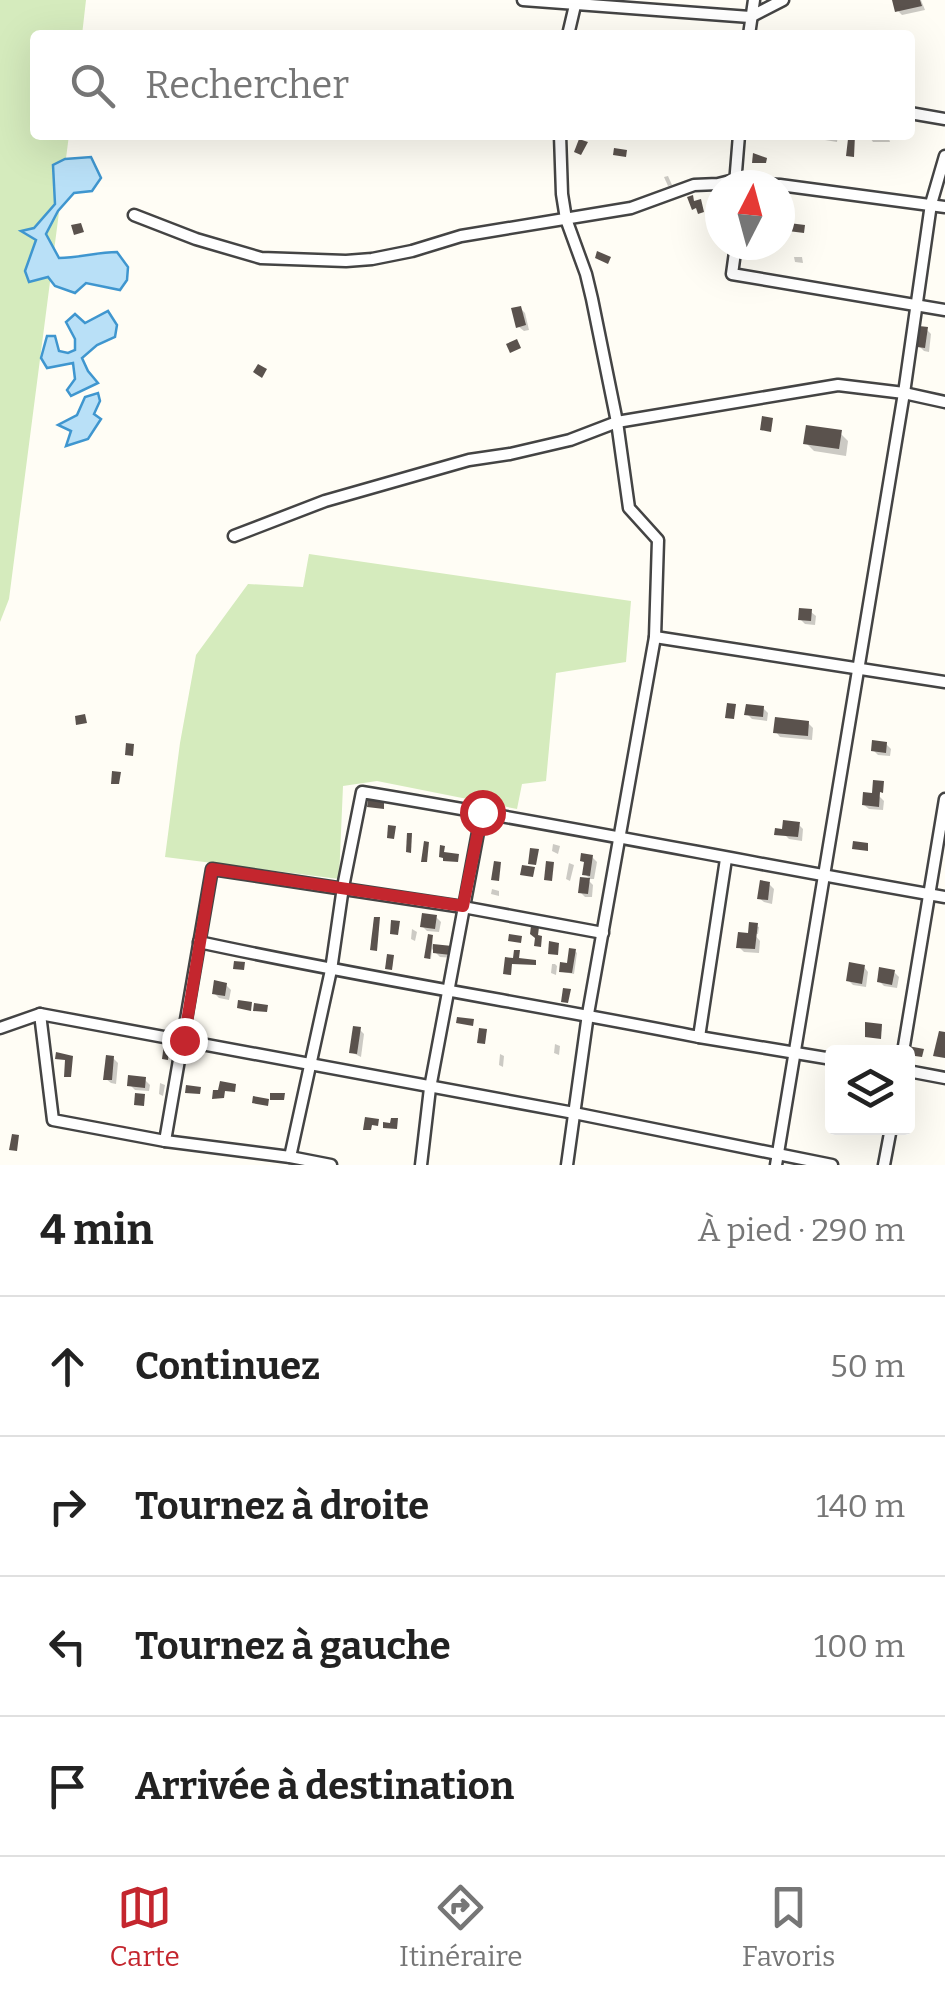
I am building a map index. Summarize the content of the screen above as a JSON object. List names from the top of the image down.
{
  "north": "top",
  "page": {
    "search": "Rechercher",
    "heading": ["4 min", "À pied · 290 m"],
    "list": [
      ["Continuez", "50 m"],
      ["Tournez à droite", "140 m"],
      ["Tournez à gauche", "100 m"],
      "Arrivée à destination"
    ],
    "nav": ["Carte", "Itinéraire", "Favoris"]
  }
}
